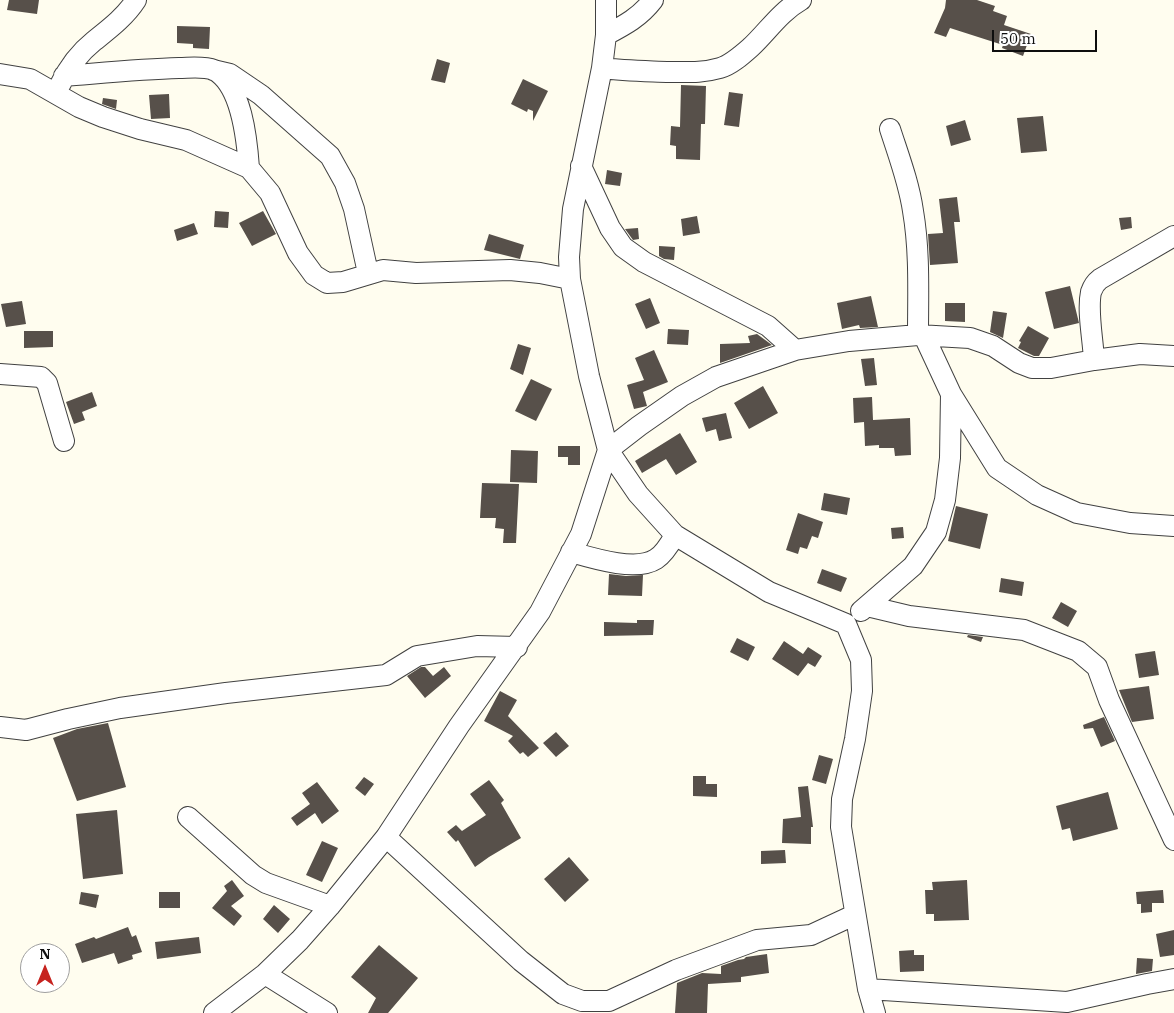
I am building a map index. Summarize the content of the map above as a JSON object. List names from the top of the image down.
{
  "scale_bar": "50 m",
  "north": "top"
}
